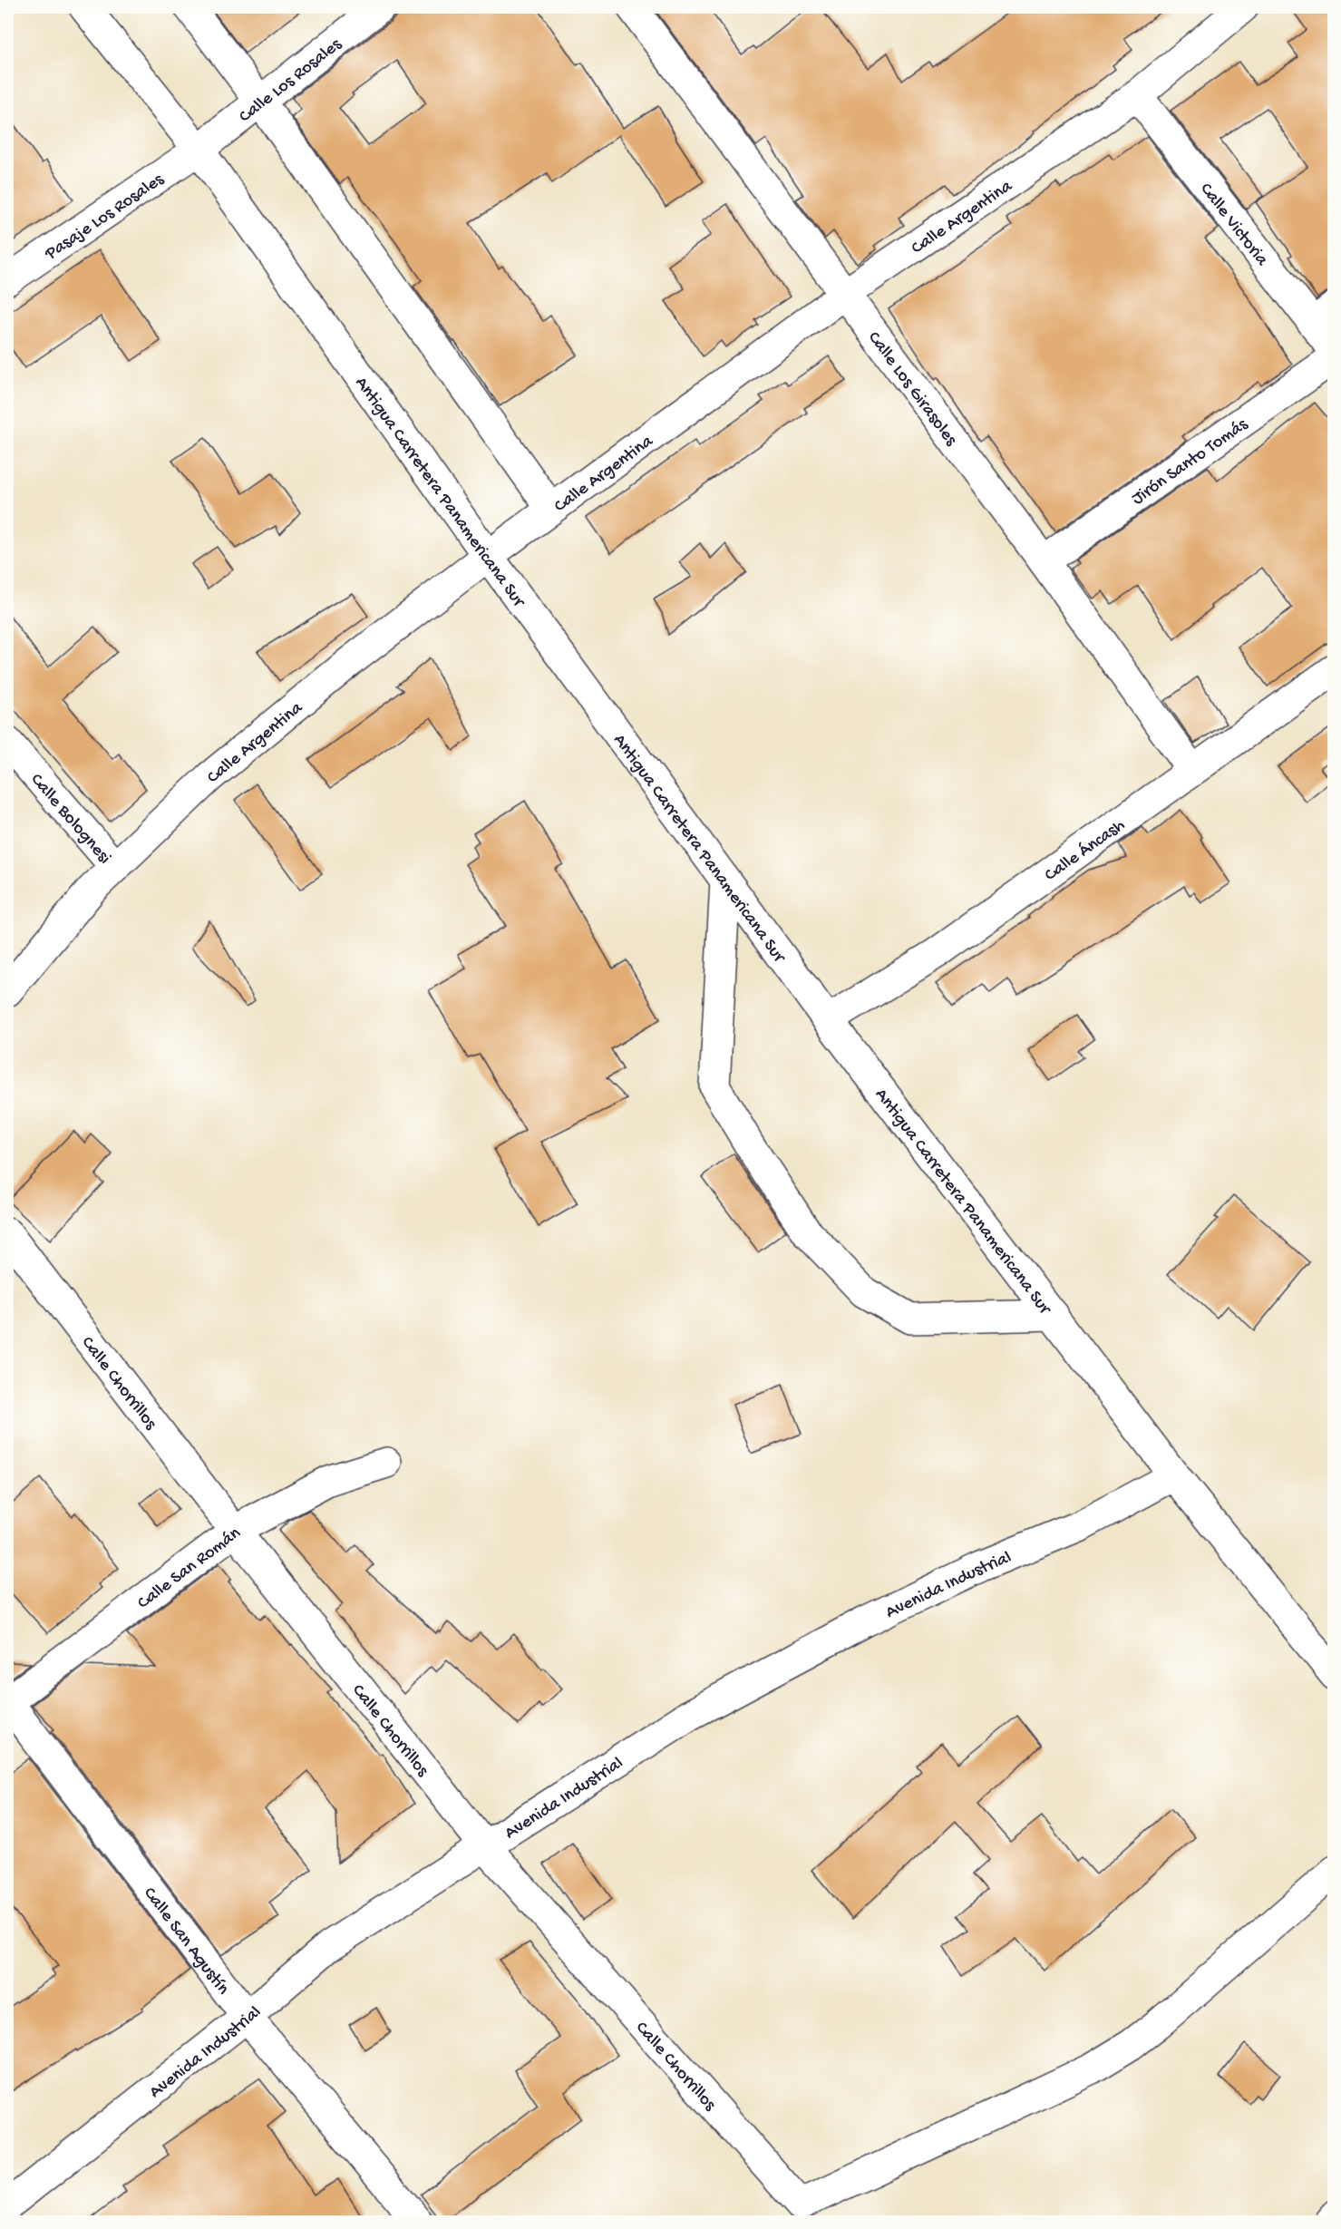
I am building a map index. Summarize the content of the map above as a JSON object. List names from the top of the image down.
{
  "streets": {
    "main road": [
      "Calle Los Rosales",
      "Pasaje Los Rosales",
      "Calle Argentina",
      "Calle Victoria",
      "Calle Los Girasoles",
      "Jirón Santo Tomás",
      "Antigua Carretera Panamericana Sur",
      "Calle Bolognesi",
      "Calle Áncash",
      "Calle Chorrillos",
      "Calle San Román",
      "Avenida Industrial",
      "Calle San Agustín"
    ]
  },
  "crossings": [
    ["Calle Los Rosales", "Pasaje Los Rosales"],
    ["Calle Los Rosales", "Antigua Carretera Panamericana Sur"],
    ["Pasaje Los Rosales", "Antigua Carretera Panamericana Sur"],
    ["Calle Argentina", "Calle Victoria"],
    ["Calle Argentina", "Calle Los Girasoles"],
    ["Calle Argentina", "Antigua Carretera Panamericana Sur"],
    ["Calle Argentina", "Calle Bolognesi"],
    ["Calle Los Girasoles", "Jirón Santo Tomás"],
    ["Calle Los Girasoles", "Calle Áncash"],
    ["Antigua Carretera Panamericana Sur", "Calle Áncash"],
    ["Antigua Carretera Panamericana Sur", "Avenida Industrial"],
    ["Calle Chorrillos", "Calle San Román"],
    ["Calle Chorrillos", "Avenida Industrial"],
    ["Calle San Román", "Calle San Agustín"],
    ["Avenida Industrial", "Calle San Agustín"]
  ]
}
